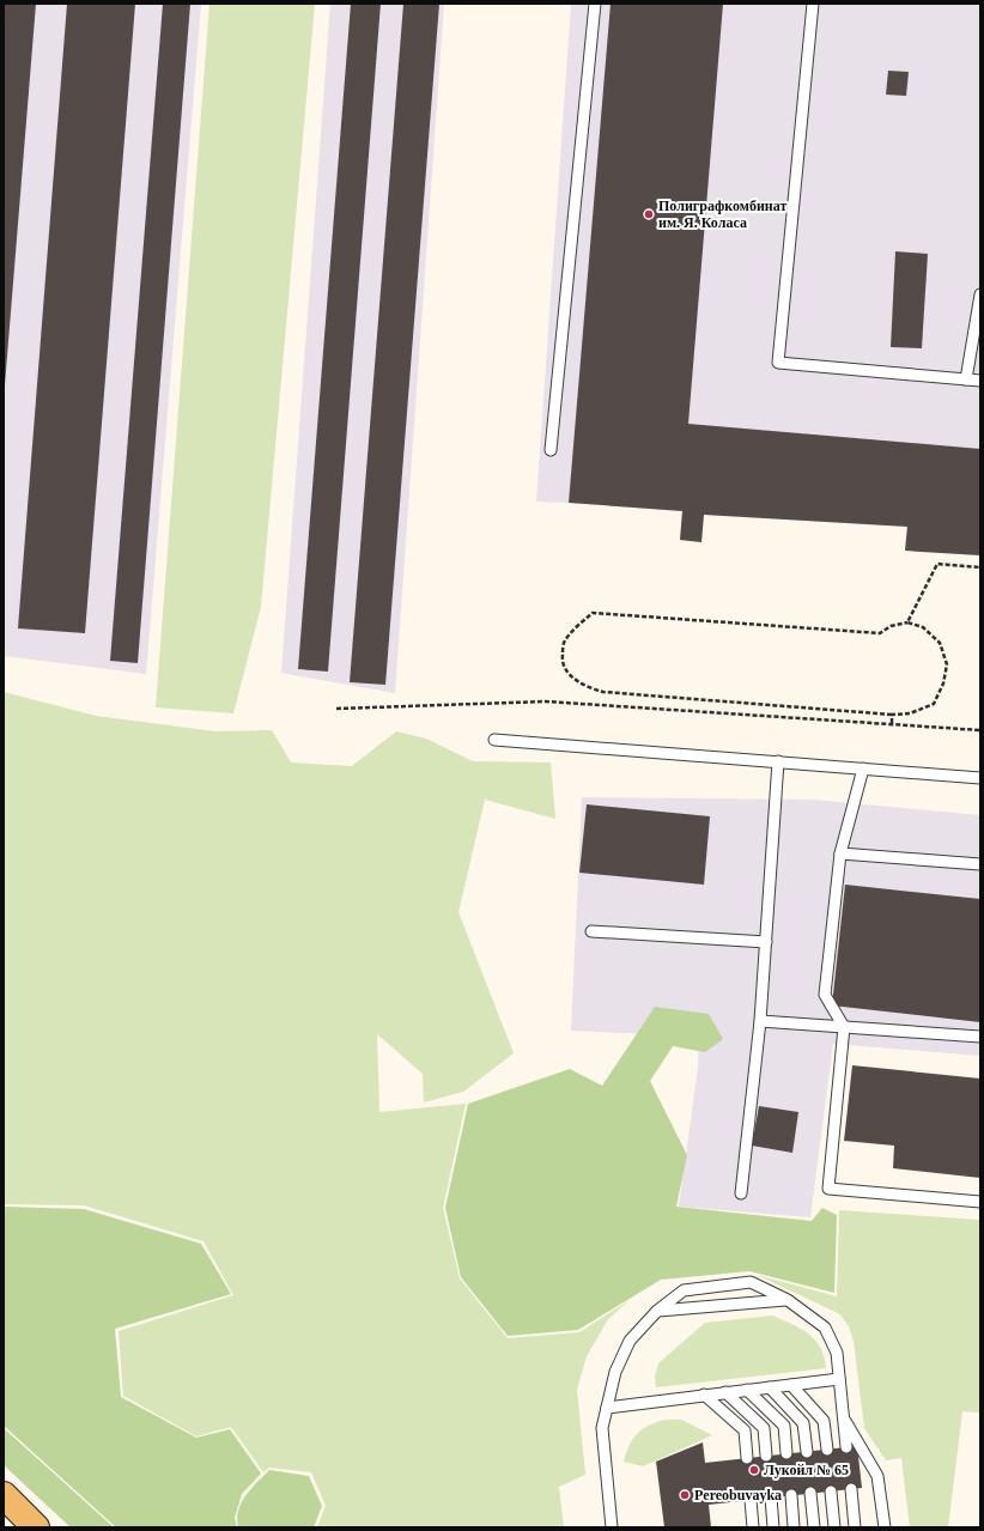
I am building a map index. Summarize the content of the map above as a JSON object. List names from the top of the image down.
{
  "places": ["Полиграфкомбинат им. Я. Коласа", "Лукойл № 65", "Pereobuvayka"]
}
